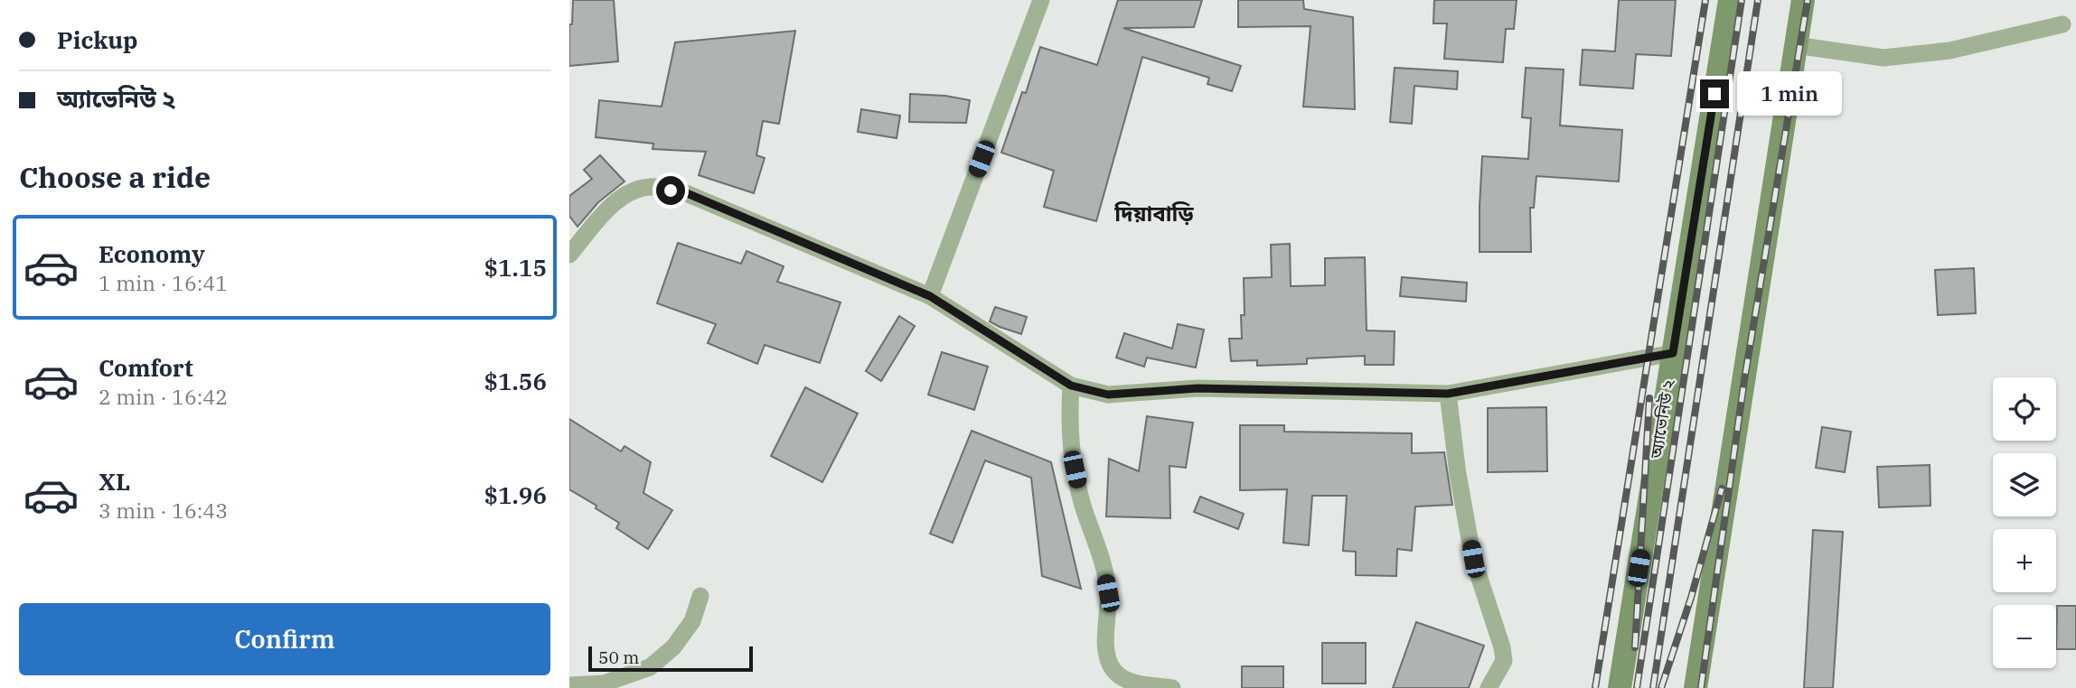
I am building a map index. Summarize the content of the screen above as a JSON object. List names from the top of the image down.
{
  "streets": {
    "main road": ["অ্যাভেনিউ ২"]
  },
  "districts": ["দিয়াবাড়ি"],
  "scale_bar": "50 m",
  "page": {
    "banner": ["Pickup", "অ্যাভেনিউ ২"],
    "bubble": "1 min",
    "heading": "Choose a ride",
    "list": [
      {
        "name": "Economy",
        "note": "1 min · 16:41",
        "value": "$1.15"
      },
      {
        "name": "Comfort",
        "note": "2 min · 16:42",
        "value": "$1.56"
      },
      {
        "name": "XL",
        "note": "3 min · 16:43",
        "value": "$1.96"
      }
    ],
    "map_buttons": ["+", "−"],
    "buttons": "Confirm",
    "scale": "50 m"
  }
}
